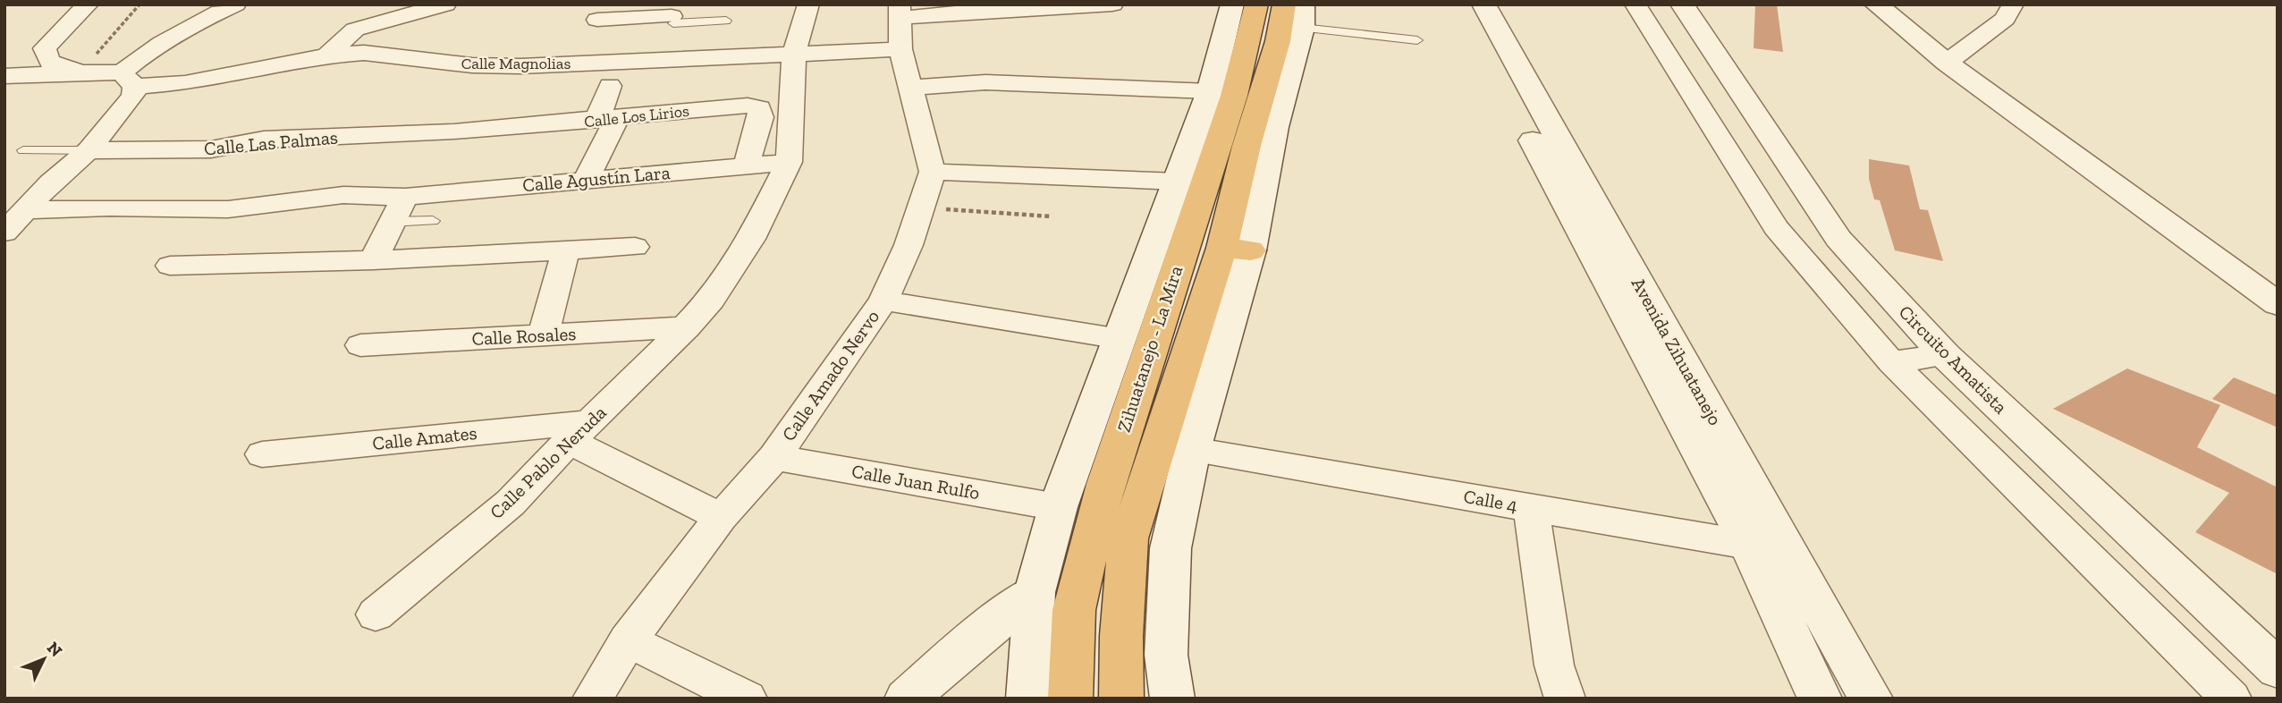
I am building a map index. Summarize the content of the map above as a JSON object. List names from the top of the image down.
{
  "streets": {
    "highway": ["Zihuatanejo - La Mira"],
    "street": [
      "Calle Magnolias",
      "Calle Los Lirios",
      "Calle Las Palmas",
      "Calle Agustín Lara",
      "Calle Rosales",
      "Avenida Zihuatanejo",
      "Circuito Amatista",
      "Calle Amado Nervo",
      "Calle Amates",
      "Calle Pablo Neruda",
      "Calle Juan Rulfo",
      "Calle 4"
    ]
  },
  "crossings": [
    ["Calle Los Lirios", "Calle Las Palmas"],
    ["Calle Los Lirios", "Calle Agustín Lara"],
    ["Calle Agustín Lara", "Calle Pablo Neruda"],
    ["Calle Rosales", "Calle Pablo Neruda"],
    ["Avenida Zihuatanejo", "Calle 4"],
    ["Calle Amado Nervo", "Calle Juan Rulfo"],
    ["Calle Amates", "Calle Pablo Neruda"]
  ],
  "north": "top right"
}
